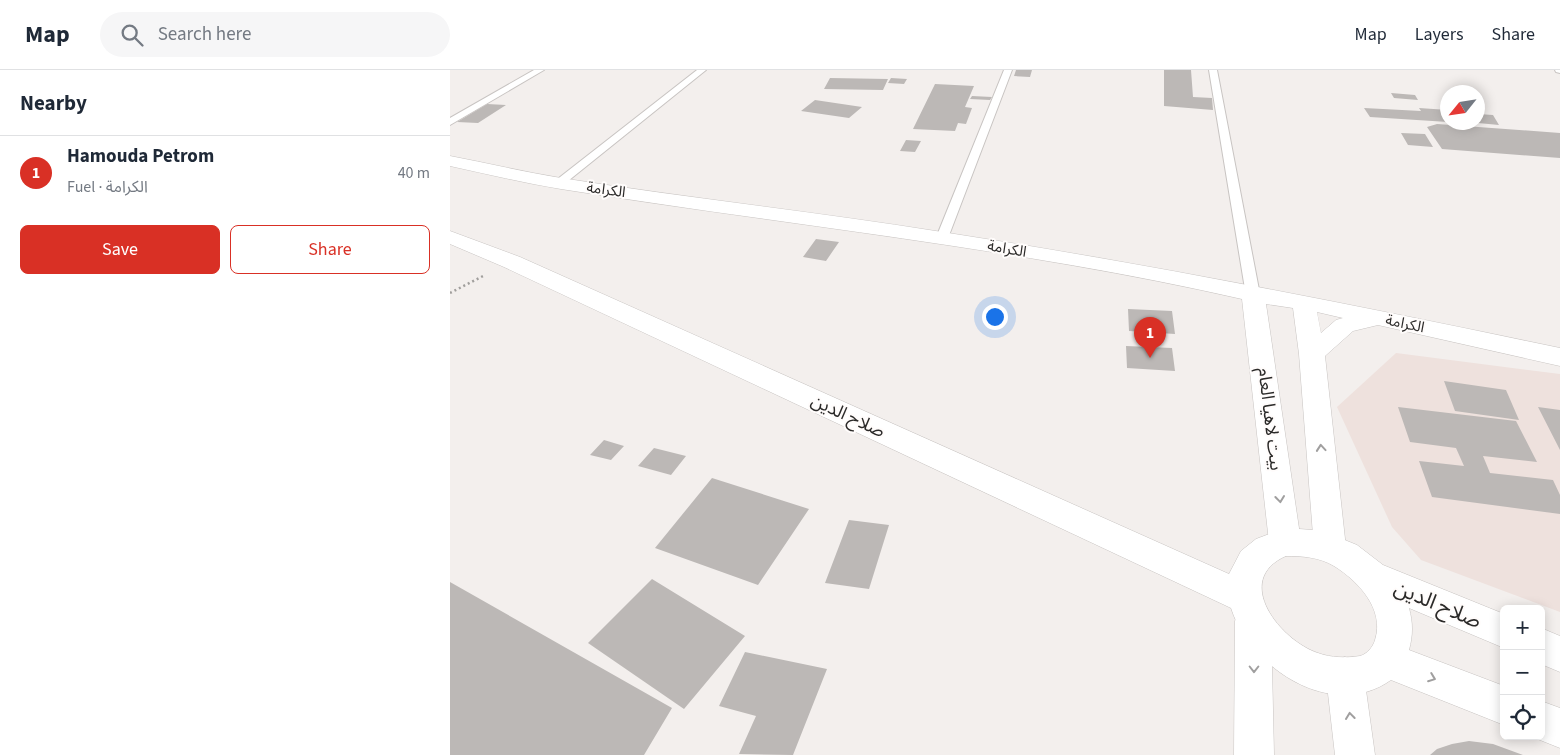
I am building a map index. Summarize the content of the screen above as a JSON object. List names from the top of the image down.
{
  "streets": {
    "main road": ["الكرامة", "صلاح الدين", "بيت لاهيا العام"]
  },
  "crossings": [
    ["الكرامة", "بيت لاهيا العام"],
    ["صلاح الدين", "بيت لاهيا العام"]
  ],
  "north": "bottom left",
  "page": {
    "header": "Map",
    "search": "Search here",
    "nav": ["Map", "Layers", "Share"],
    "heading": "Nearby",
    "list": [
      {
        "mark": "1",
        "name": "Hamouda Petrom",
        "note": "Fuel · الكرامة",
        "value": "40 m"
      }
    ],
    "buttons": ["Save", "Share"],
    "pins": "1",
    "map_buttons": ["+", "−"]
  }
}
